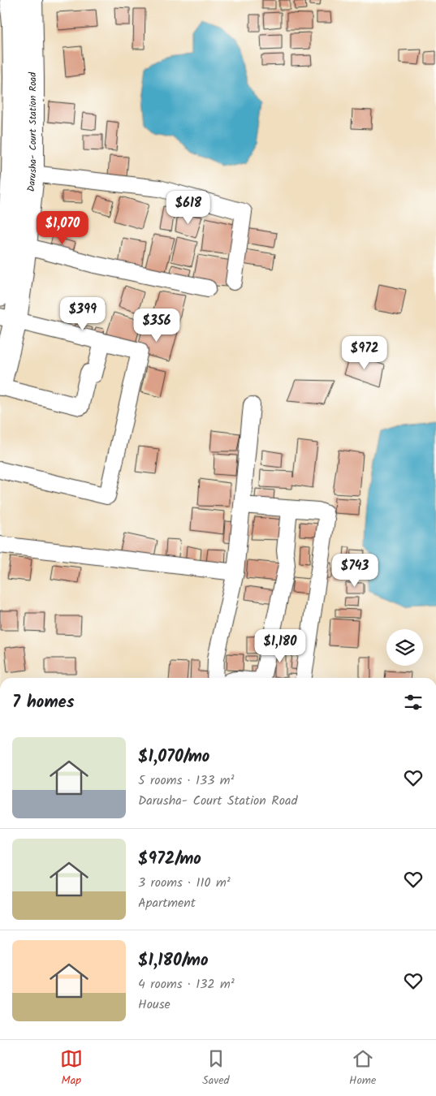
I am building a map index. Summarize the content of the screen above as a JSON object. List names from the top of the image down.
{
  "streets": {
    "street": ["Darusha- Court Station Road"]
  },
  "page": {
    "price": [
      "$618",
      "$1,070",
      "$399",
      "$356",
      "$972",
      "$743",
      "$1,180"
    ],
    "heading": "7 homes",
    "list": [
      {
        "name": "$1,070/mo",
        "note": "5 rooms · 133 m² · Darusha- Court Station Road"
      },
      {
        "name": "$972/mo",
        "note": "3 rooms · 110 m² · Apartment"
      },
      {
        "name": "$1,180/mo",
        "note": "4 rooms · 132 m² · House"
      }
    ],
    "tabs": ["Map", "Saved", "Home"]
  }
}
